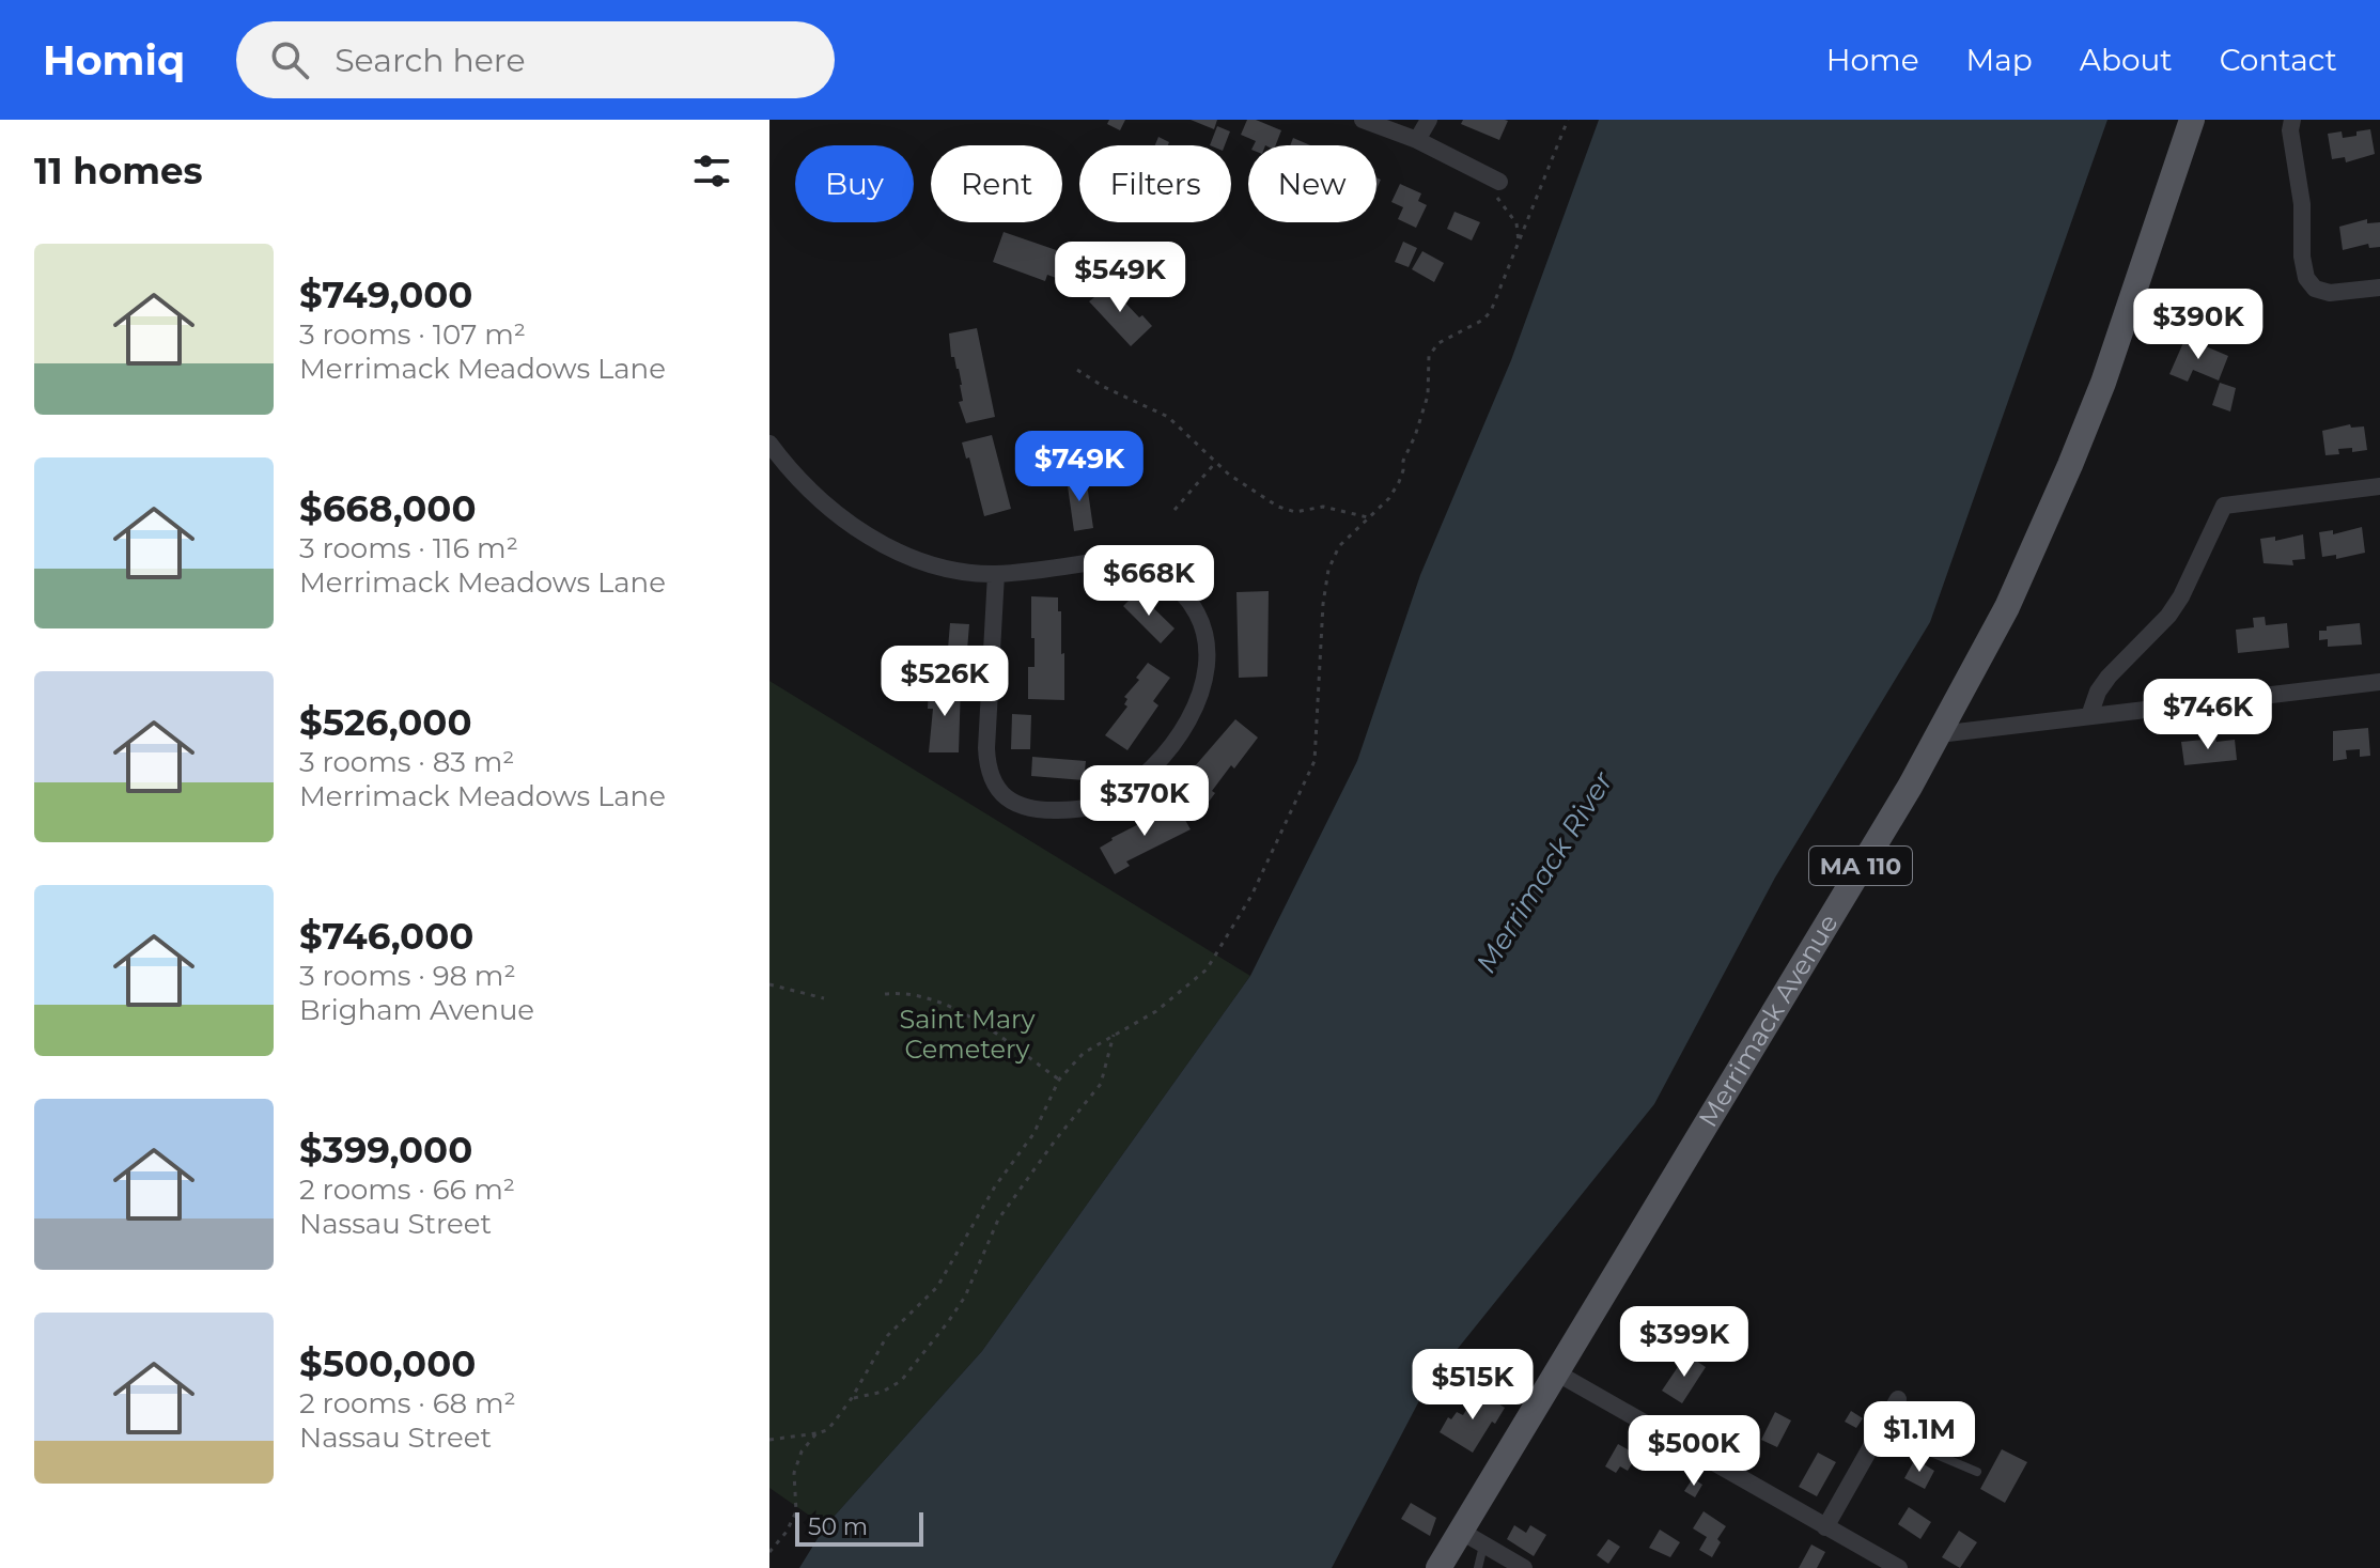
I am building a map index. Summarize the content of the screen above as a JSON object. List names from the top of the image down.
{
  "streets": {
    "main road": ["MA 110", "Merrimack Avenue"]
  },
  "water": ["Merrimack River"],
  "parks": ["Saint Mary Cemetery"],
  "scale_bar": "50 m",
  "page": {
    "header": "Homiq",
    "search": "Search here",
    "nav": [
      "Home",
      "Map",
      "About",
      "Contact"
    ],
    "heading": "11 homes",
    "chip": [
      "Buy",
      "Rent",
      "Filters",
      "New"
    ],
    "list": [
      {
        "name": "$749,000",
        "note": "3 rooms · 107 m² · Merrimack Meadows Lane"
      },
      {
        "name": "$668,000",
        "note": "3 rooms · 116 m² · Merrimack Meadows Lane"
      },
      {
        "name": "$526,000",
        "note": "3 rooms · 83 m² · Merrimack Meadows Lane"
      },
      {
        "name": "$746,000",
        "note": "3 rooms · 98 m² · Brigham Avenue"
      },
      {
        "name": "$399,000",
        "note": "2 rooms · 66 m² · Nassau Street"
      },
      {
        "name": "$500,000",
        "note": "2 rooms · 68 m² · Nassau Street"
      }
    ],
    "price": [
      "$549K",
      "$390K",
      "$749K",
      "$668K",
      "$526K",
      "$746K",
      "$370K",
      "$399K",
      "$515K",
      "$1.1M",
      "$500K"
    ],
    "scale": "50 m"
  }
}
